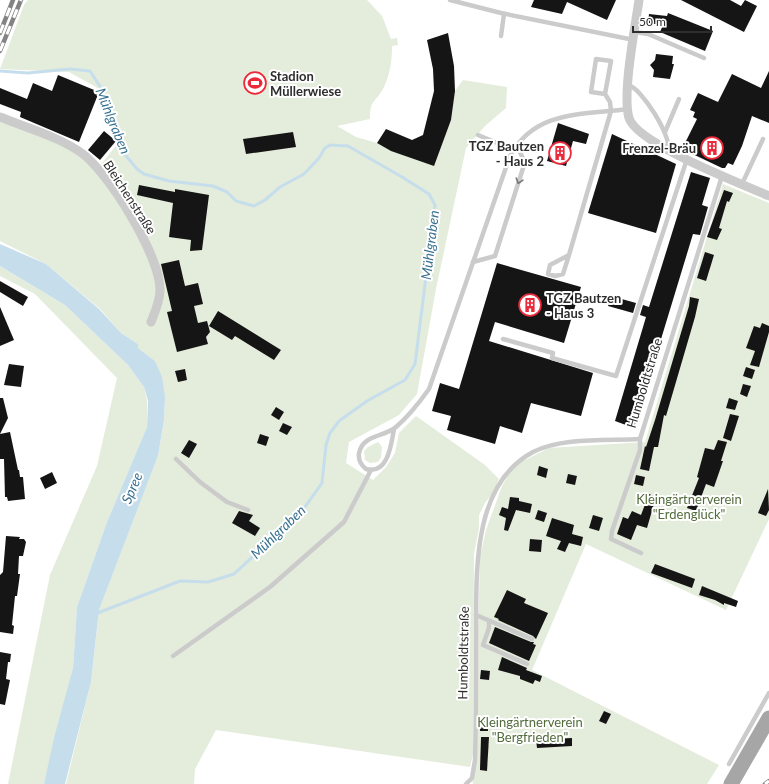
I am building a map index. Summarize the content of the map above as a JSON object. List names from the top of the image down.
{
  "streets": {
    "street": ["Bleichenstraße"],
    "lane": ["Humboldtstraße"]
  },
  "water": ["Mühlgraben", "Spree"],
  "parks": ["Kleingärtnerverein \"Erdenglück\"", "Kleingärtnerverein \"Bergfrieden\""],
  "places": {
    "sports": ["Stadion Müllerwiese"],
    "building": ["Frenzel-Bräu", "TGZ Bautzen - Haus 2", "TGZ Bautzen - Haus 3"]
  },
  "scale_bar": "50 m"
}
